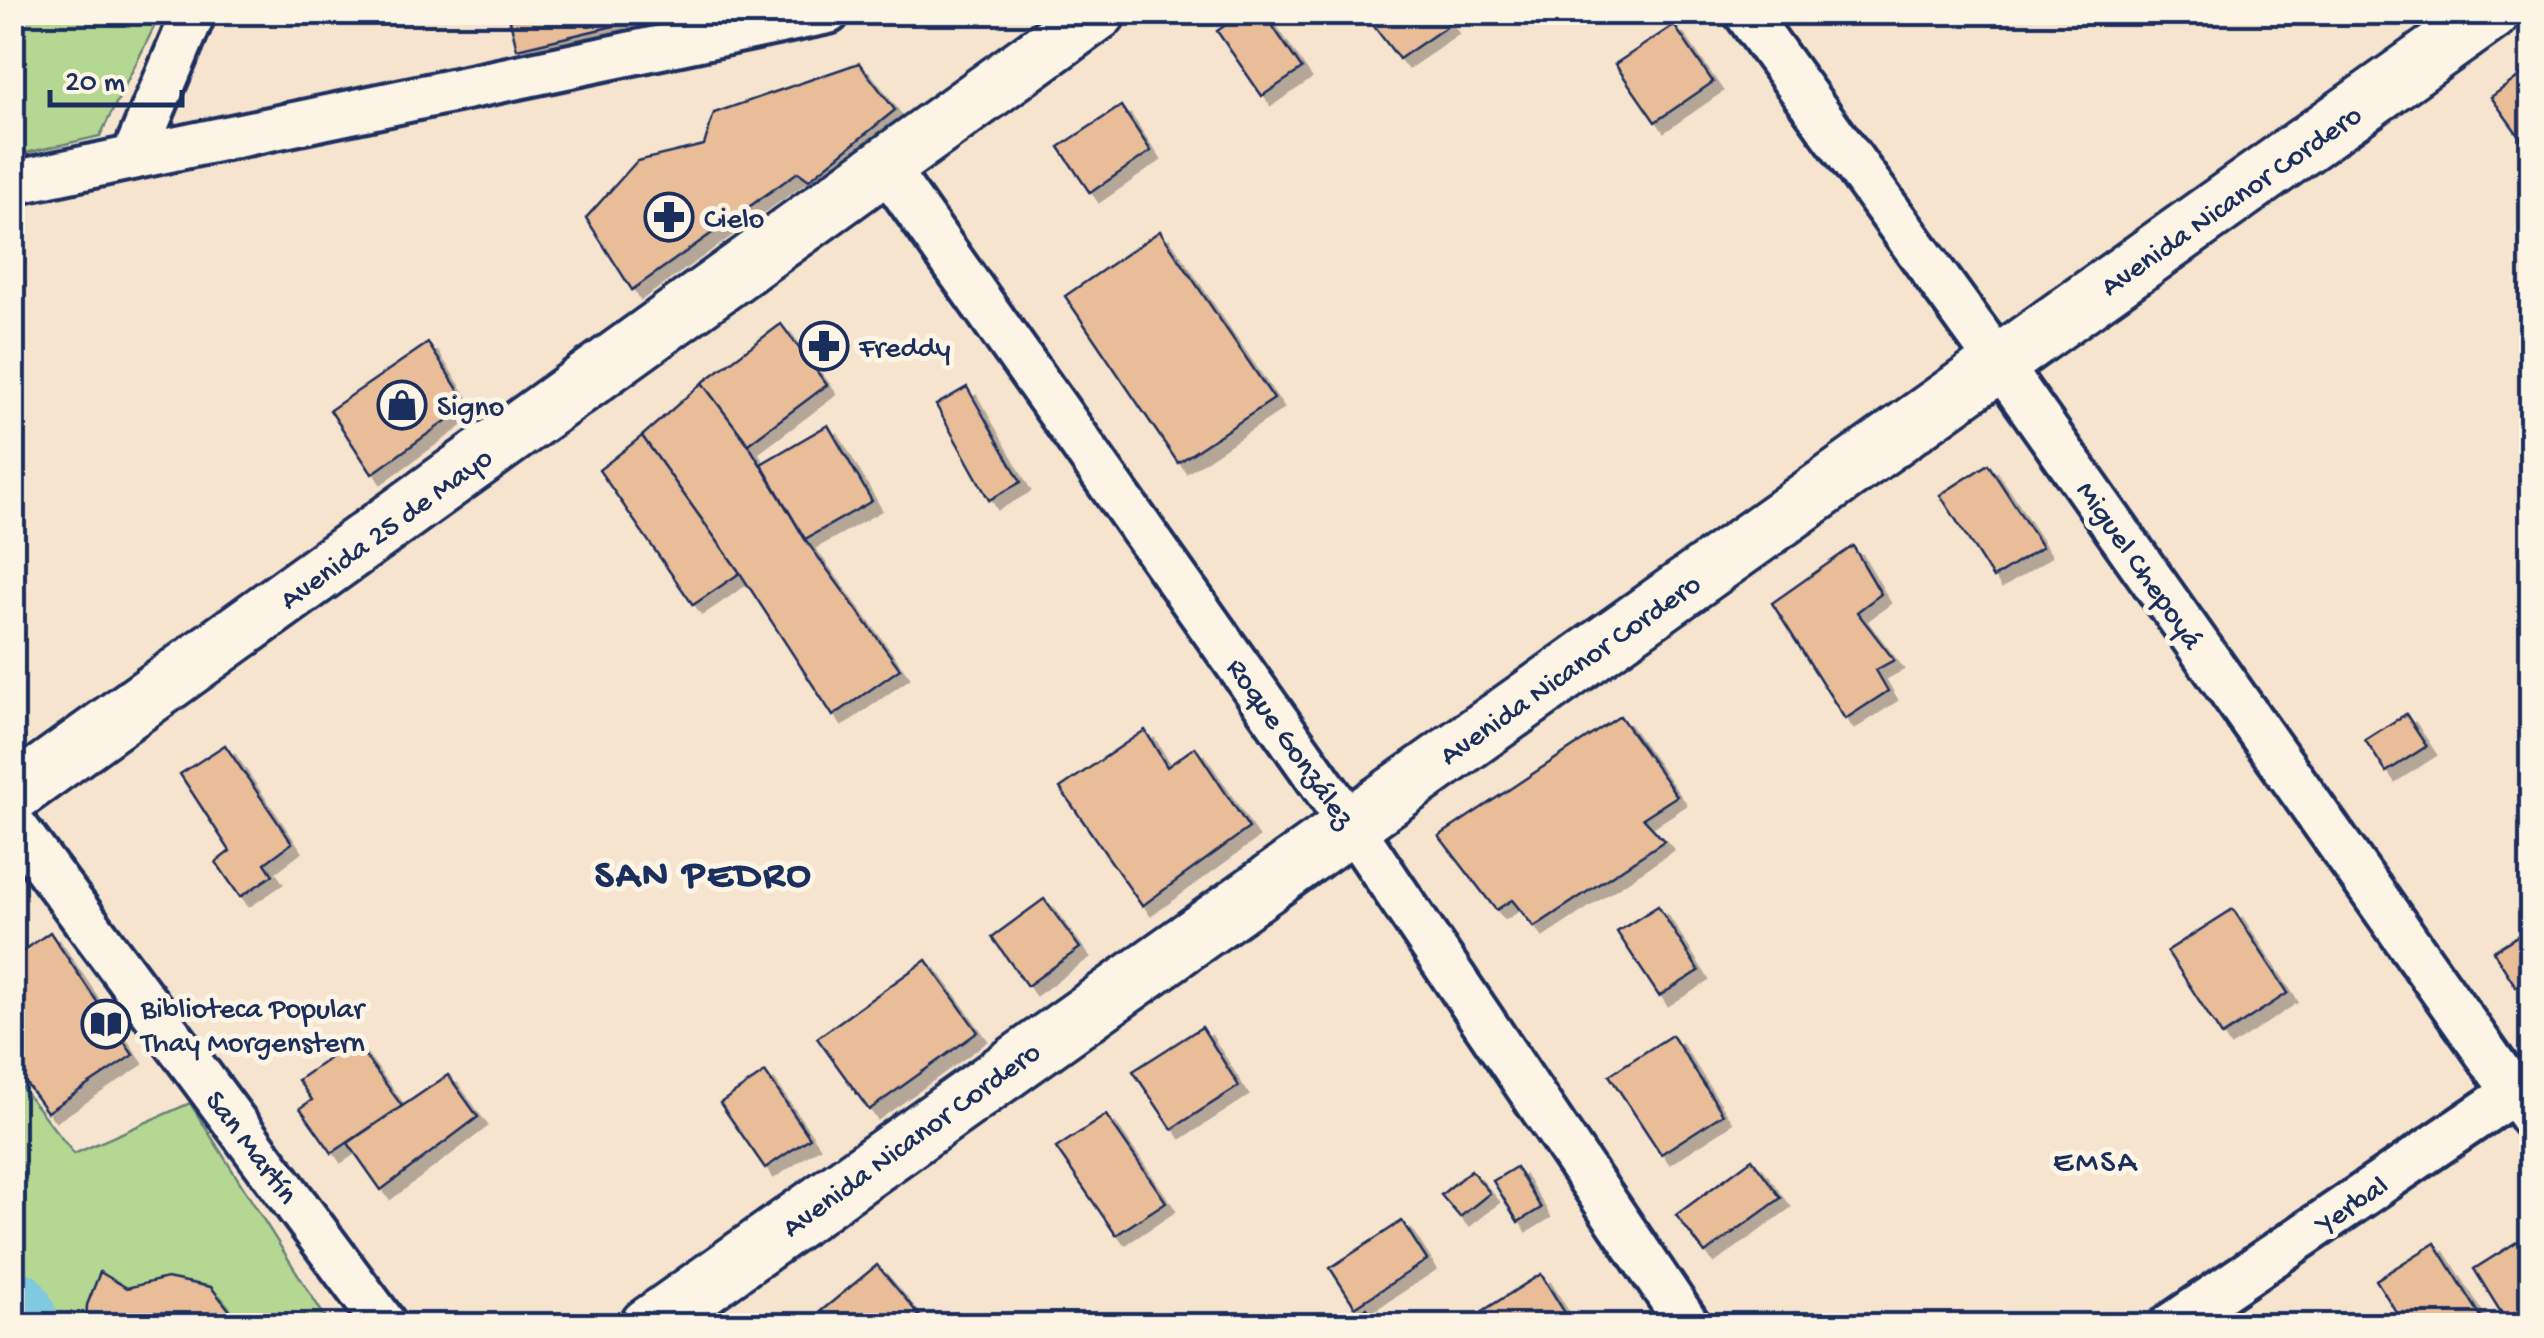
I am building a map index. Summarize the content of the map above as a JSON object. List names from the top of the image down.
{
  "streets": {
    "main road": ["Avenida Nicanor Cordero", "Avenida 25 de Mayo"],
    "street": [
      "Miguel Chepoyá",
      "Roque González",
      "San Martín",
      "Yerbal"
    ]
  },
  "crossings": [
    ["Avenida Nicanor Cordero", "Miguel Chepoyá"],
    ["Avenida Nicanor Cordero", "Roque González"],
    ["Avenida 25 de Mayo", "Roque González"],
    ["Miguel Chepoyá", "Yerbal"]
  ],
  "districts": ["SAN PEDRO", "EMSA"],
  "places": {
    "pharmacy": ["Cielo", "Freddy"],
    "shop": ["Signo"],
    "library": ["Biblioteca Popular Thay Morgenstern"]
  },
  "scale_bar": "20 m"
}
